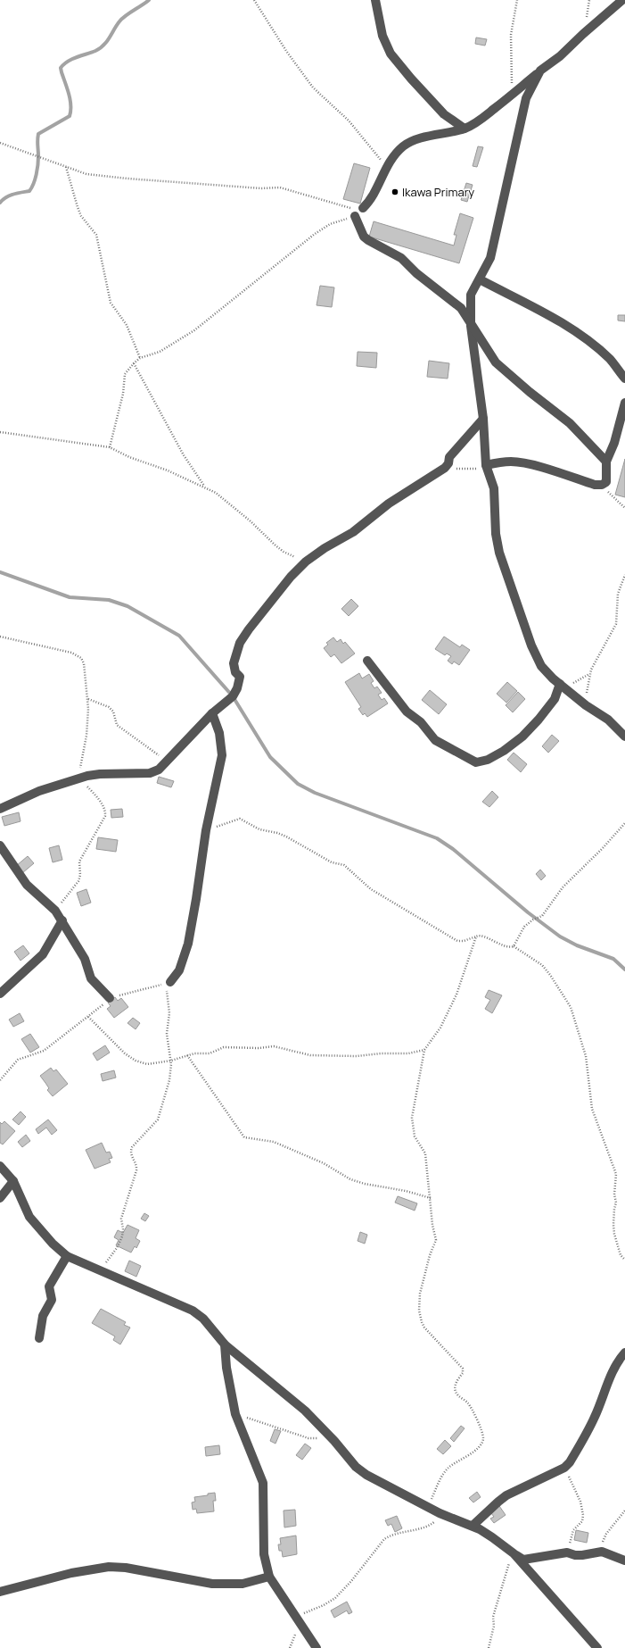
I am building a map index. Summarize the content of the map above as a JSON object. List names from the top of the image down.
{
  "places": ["Ikawa Primary"]
}
